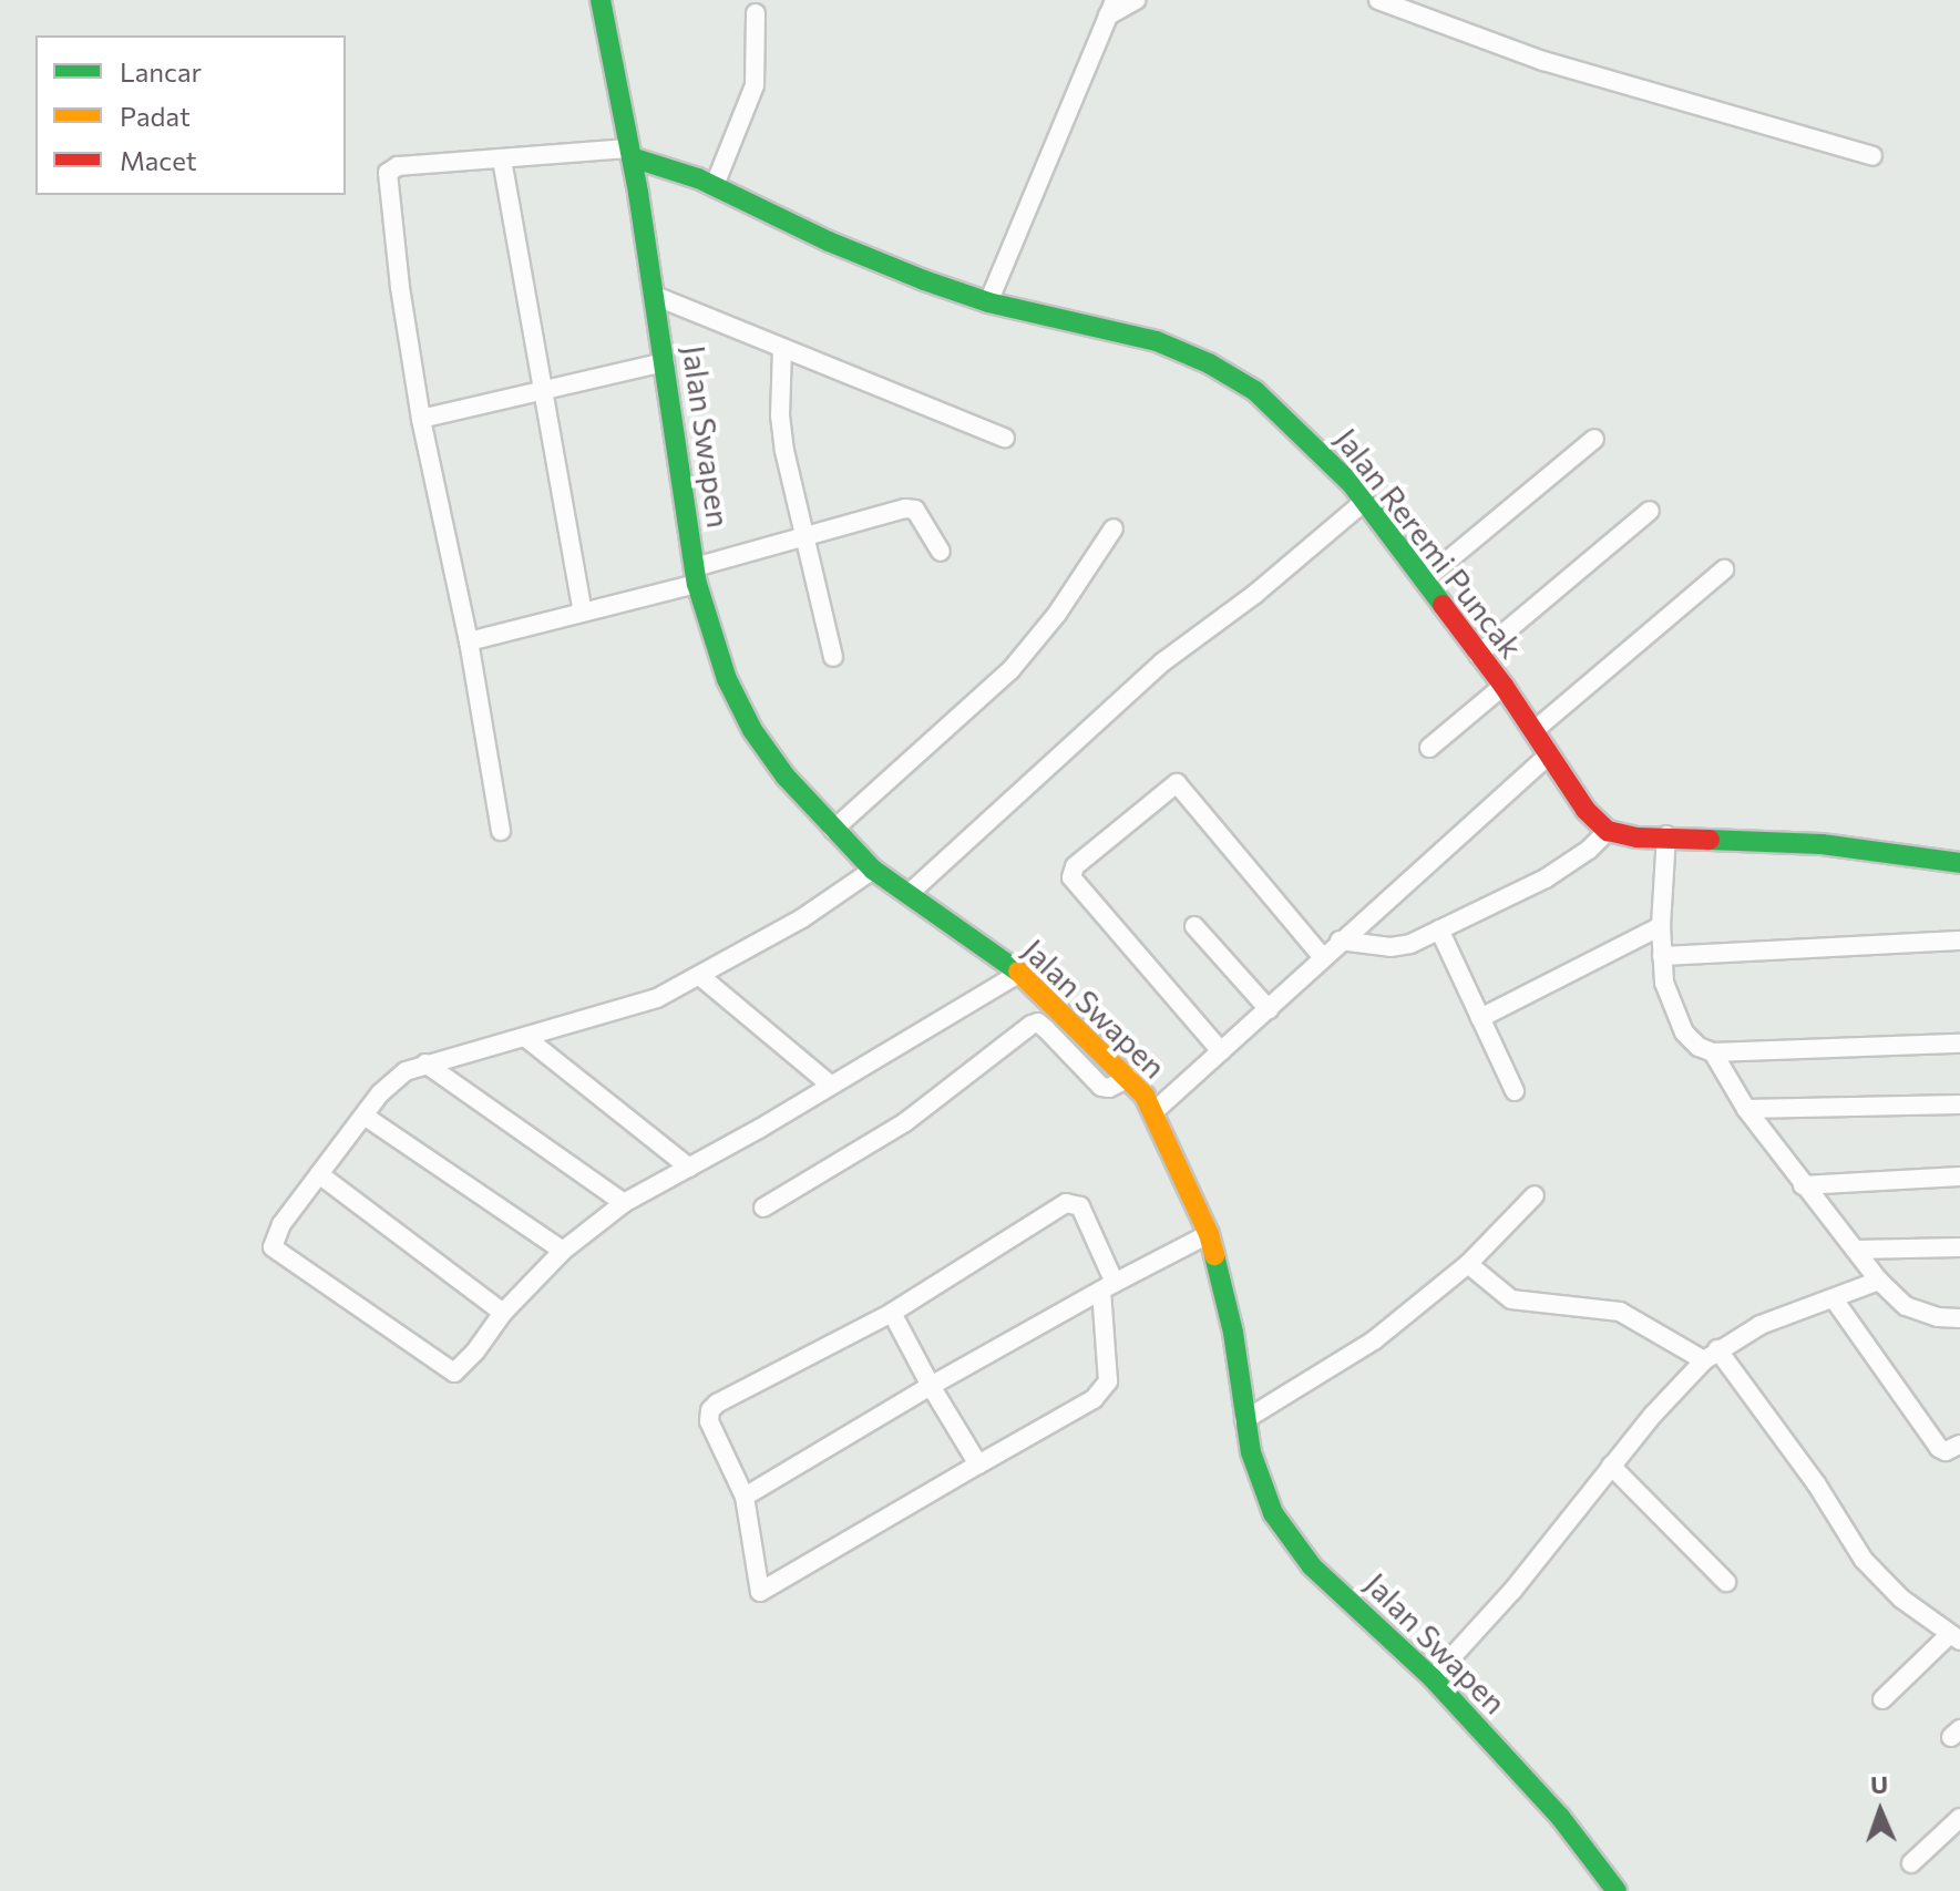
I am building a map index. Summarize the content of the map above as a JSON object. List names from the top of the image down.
{
  "streets": {
    "main road": ["Jalan Swapen", "Jalan Reremi Puncak"]
  },
  "legend": ["Lancar", "Padat", "Macet"],
  "north": "top"
}
